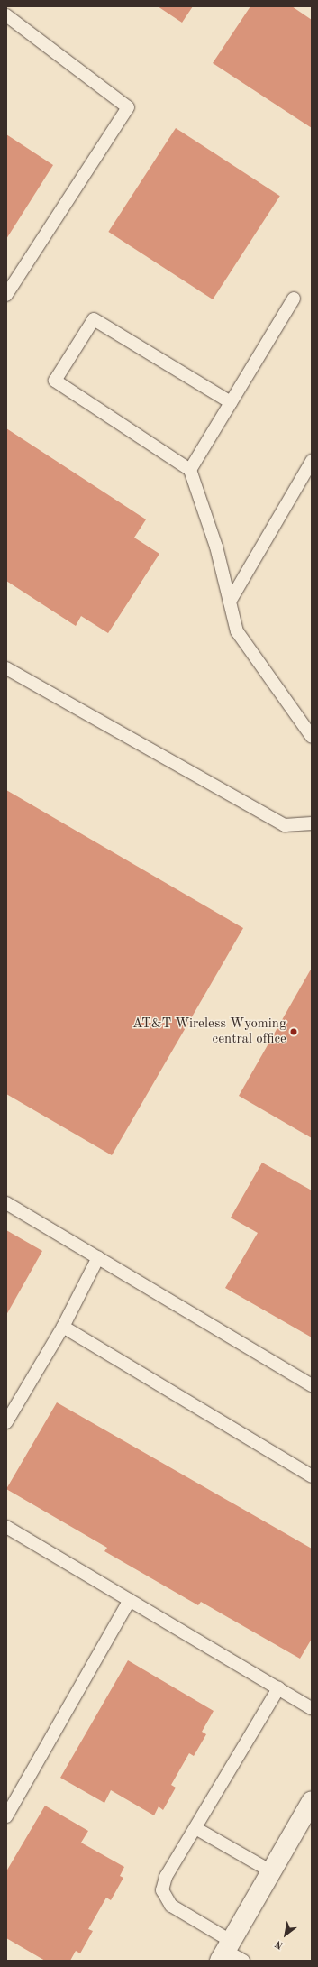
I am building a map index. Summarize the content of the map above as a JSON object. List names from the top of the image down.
{
  "places": ["AT&T Wireless Wyoming central office"],
  "north": "bottom left"
}
